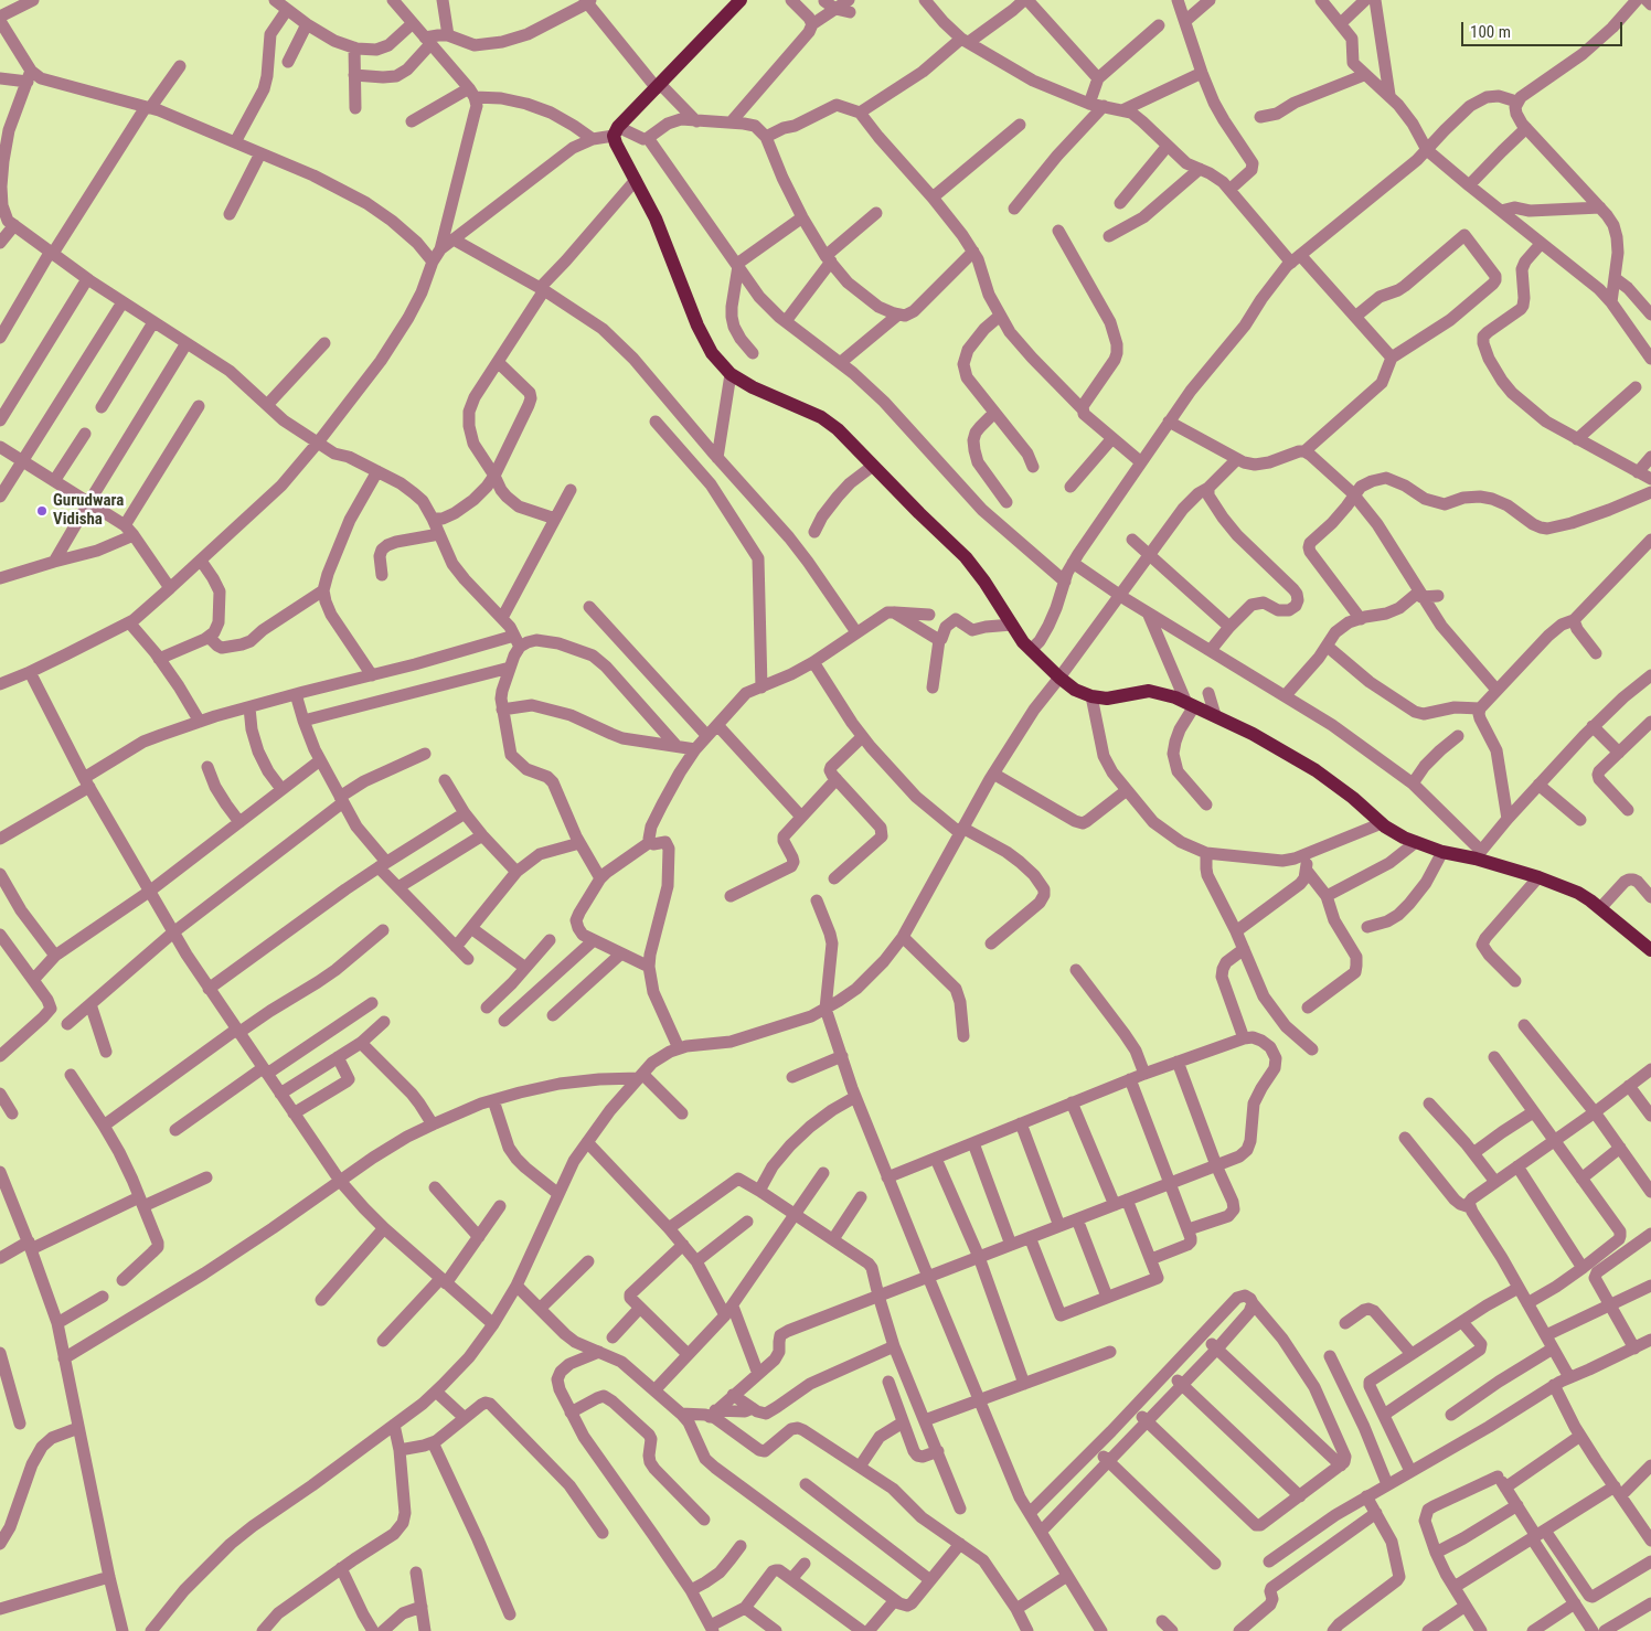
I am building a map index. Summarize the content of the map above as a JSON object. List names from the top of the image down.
{
  "places": ["Gurudwara Vidisha"],
  "scale_bar": "100 m"
}
